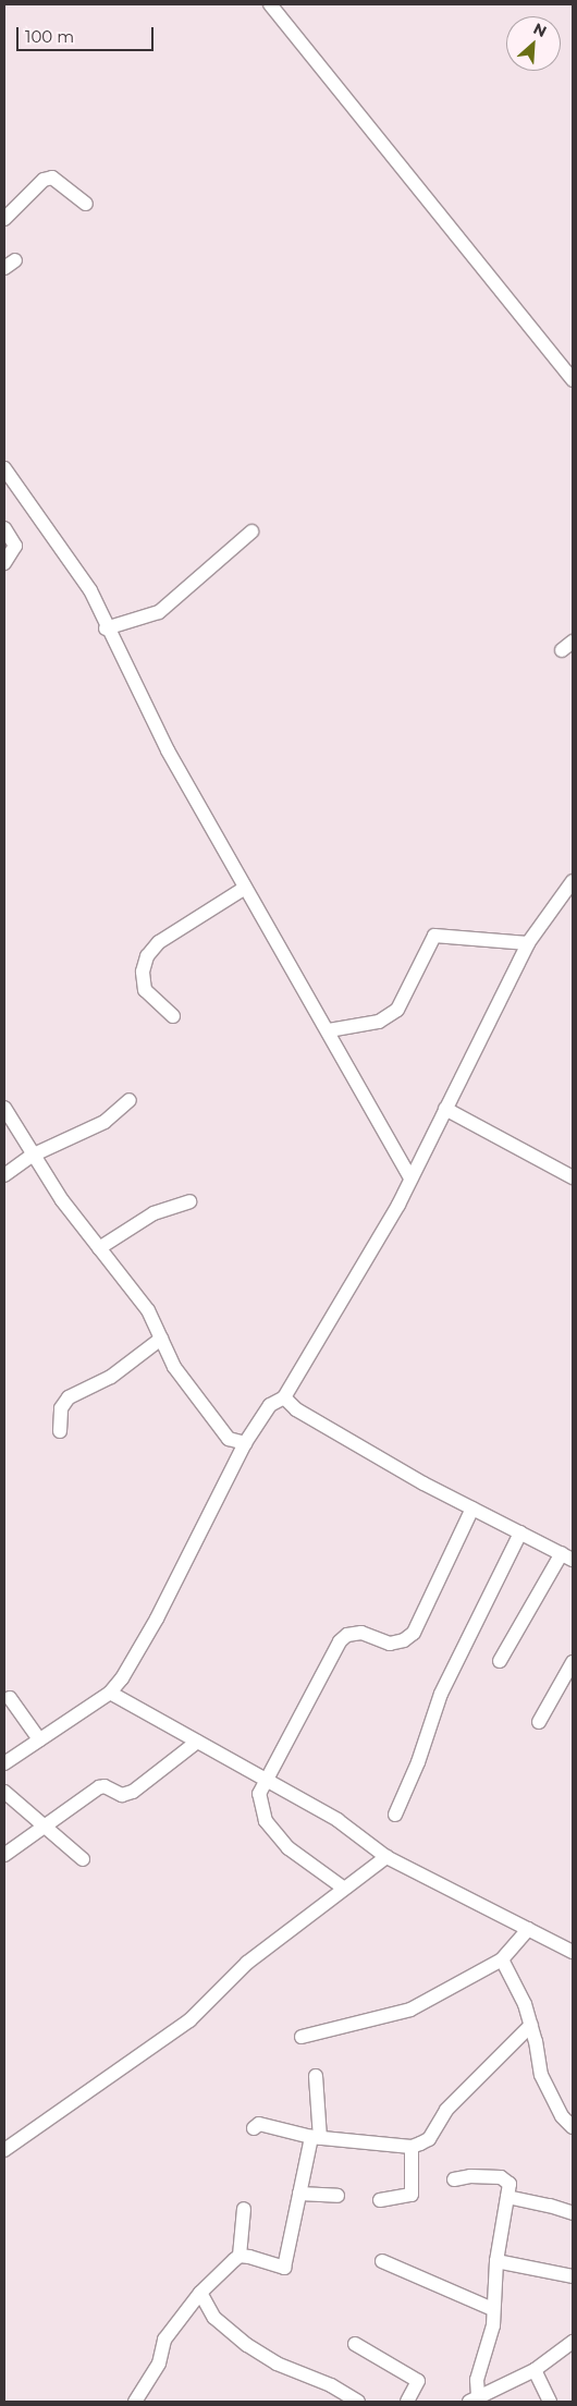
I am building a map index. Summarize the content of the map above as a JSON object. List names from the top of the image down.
{
  "scale_bar": "100 m",
  "north": "top right"
}
